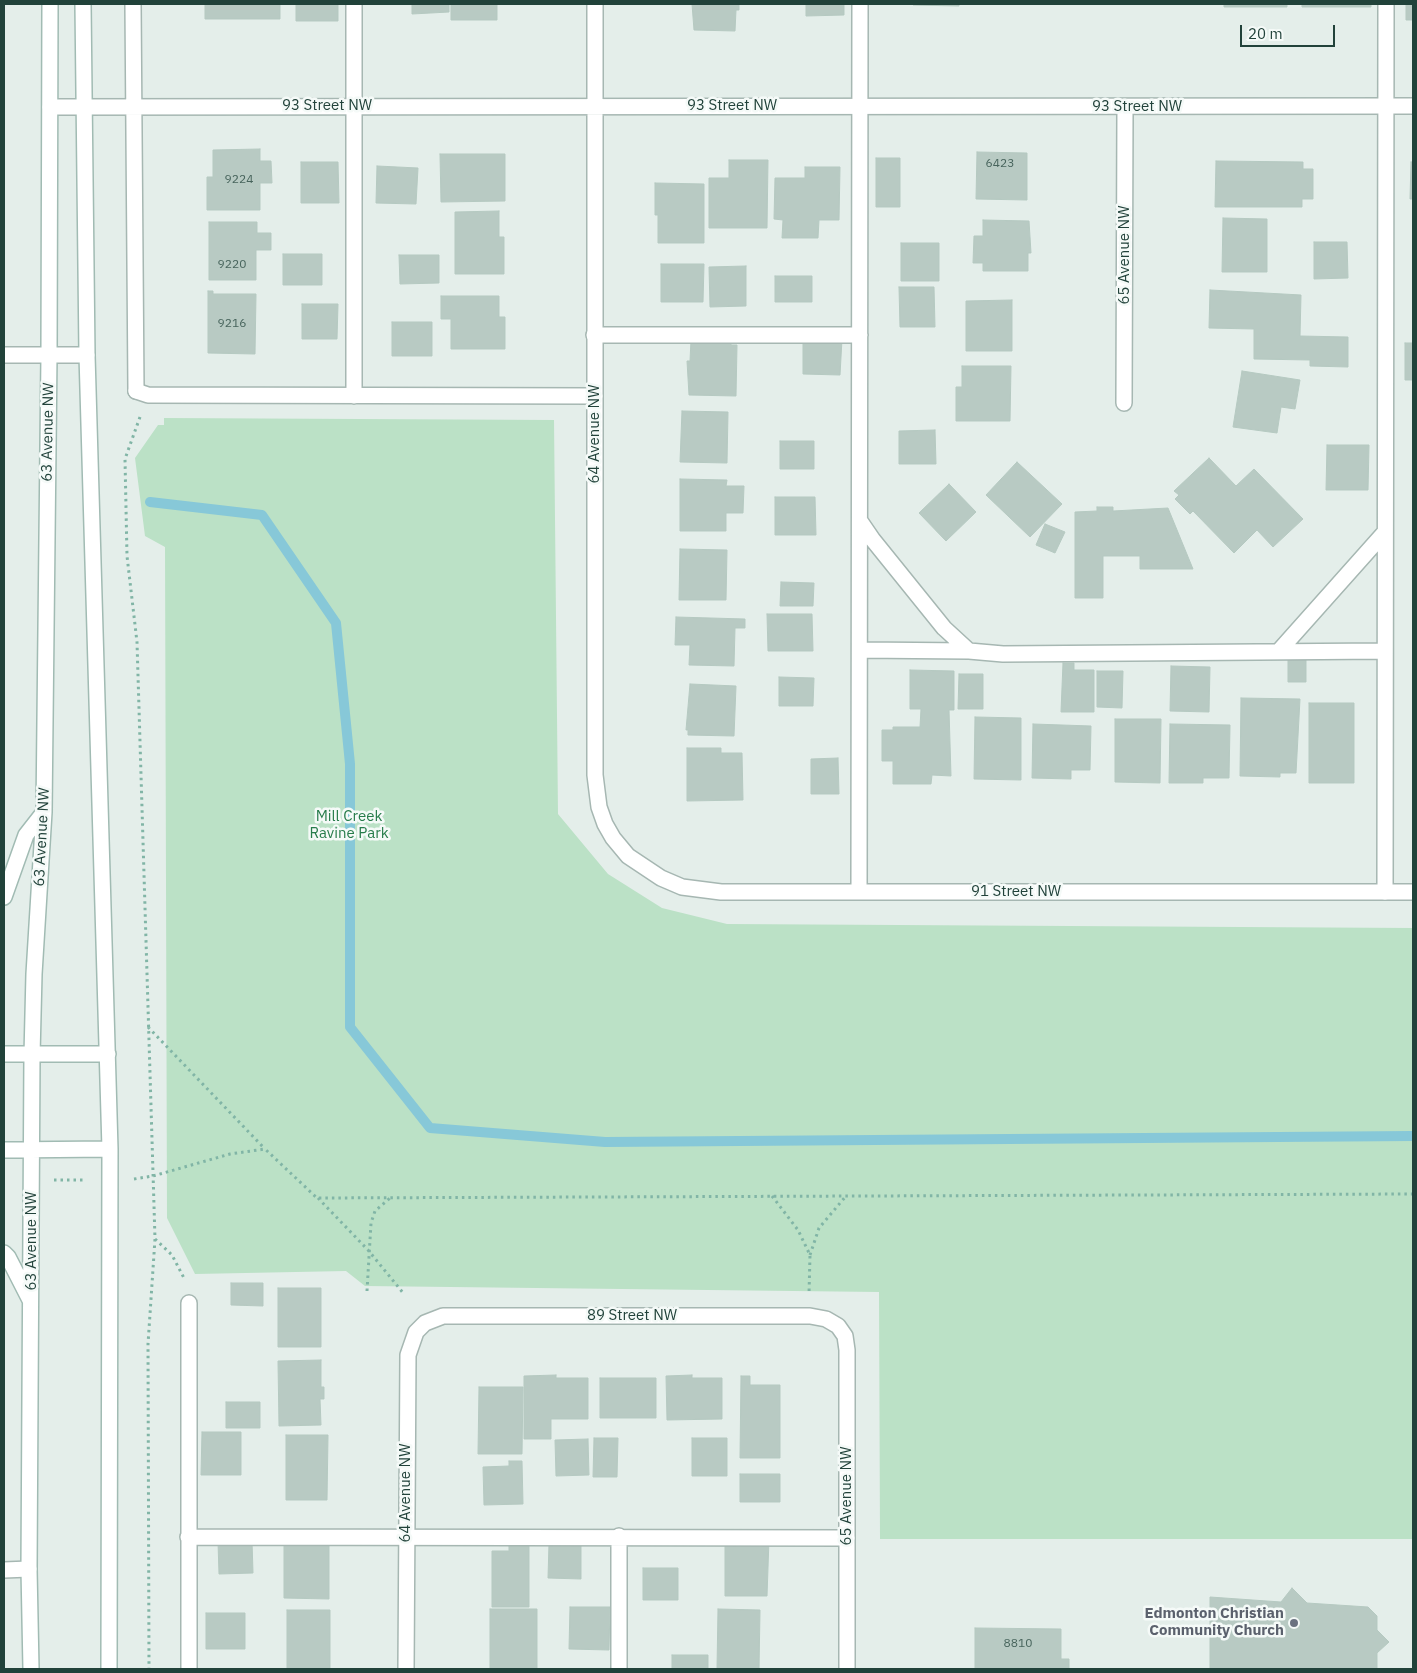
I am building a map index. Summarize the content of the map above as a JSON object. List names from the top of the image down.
{
  "streets": {
    "street": [
      "93 Street NW",
      "65 Avenue NW",
      "63 Avenue NW",
      "64 Avenue NW",
      "91 Street NW",
      "89 Street NW"
    ]
  },
  "crossings": [
    ["93 Street NW", "65 Avenue NW"],
    ["93 Street NW", "63 Avenue NW"],
    ["93 Street NW", "64 Avenue NW"],
    ["65 Avenue NW", "89 Street NW"],
    ["64 Avenue NW", "91 Street NW"],
    ["64 Avenue NW", "89 Street NW"]
  ],
  "parks": ["Mill Creek Ravine Park"],
  "places": ["Edmonton Christian Community Church"],
  "house_numbers": [
    "6423",
    "9224",
    "9220",
    "9216",
    "8810"
  ],
  "scale_bar": "20 m"
}
